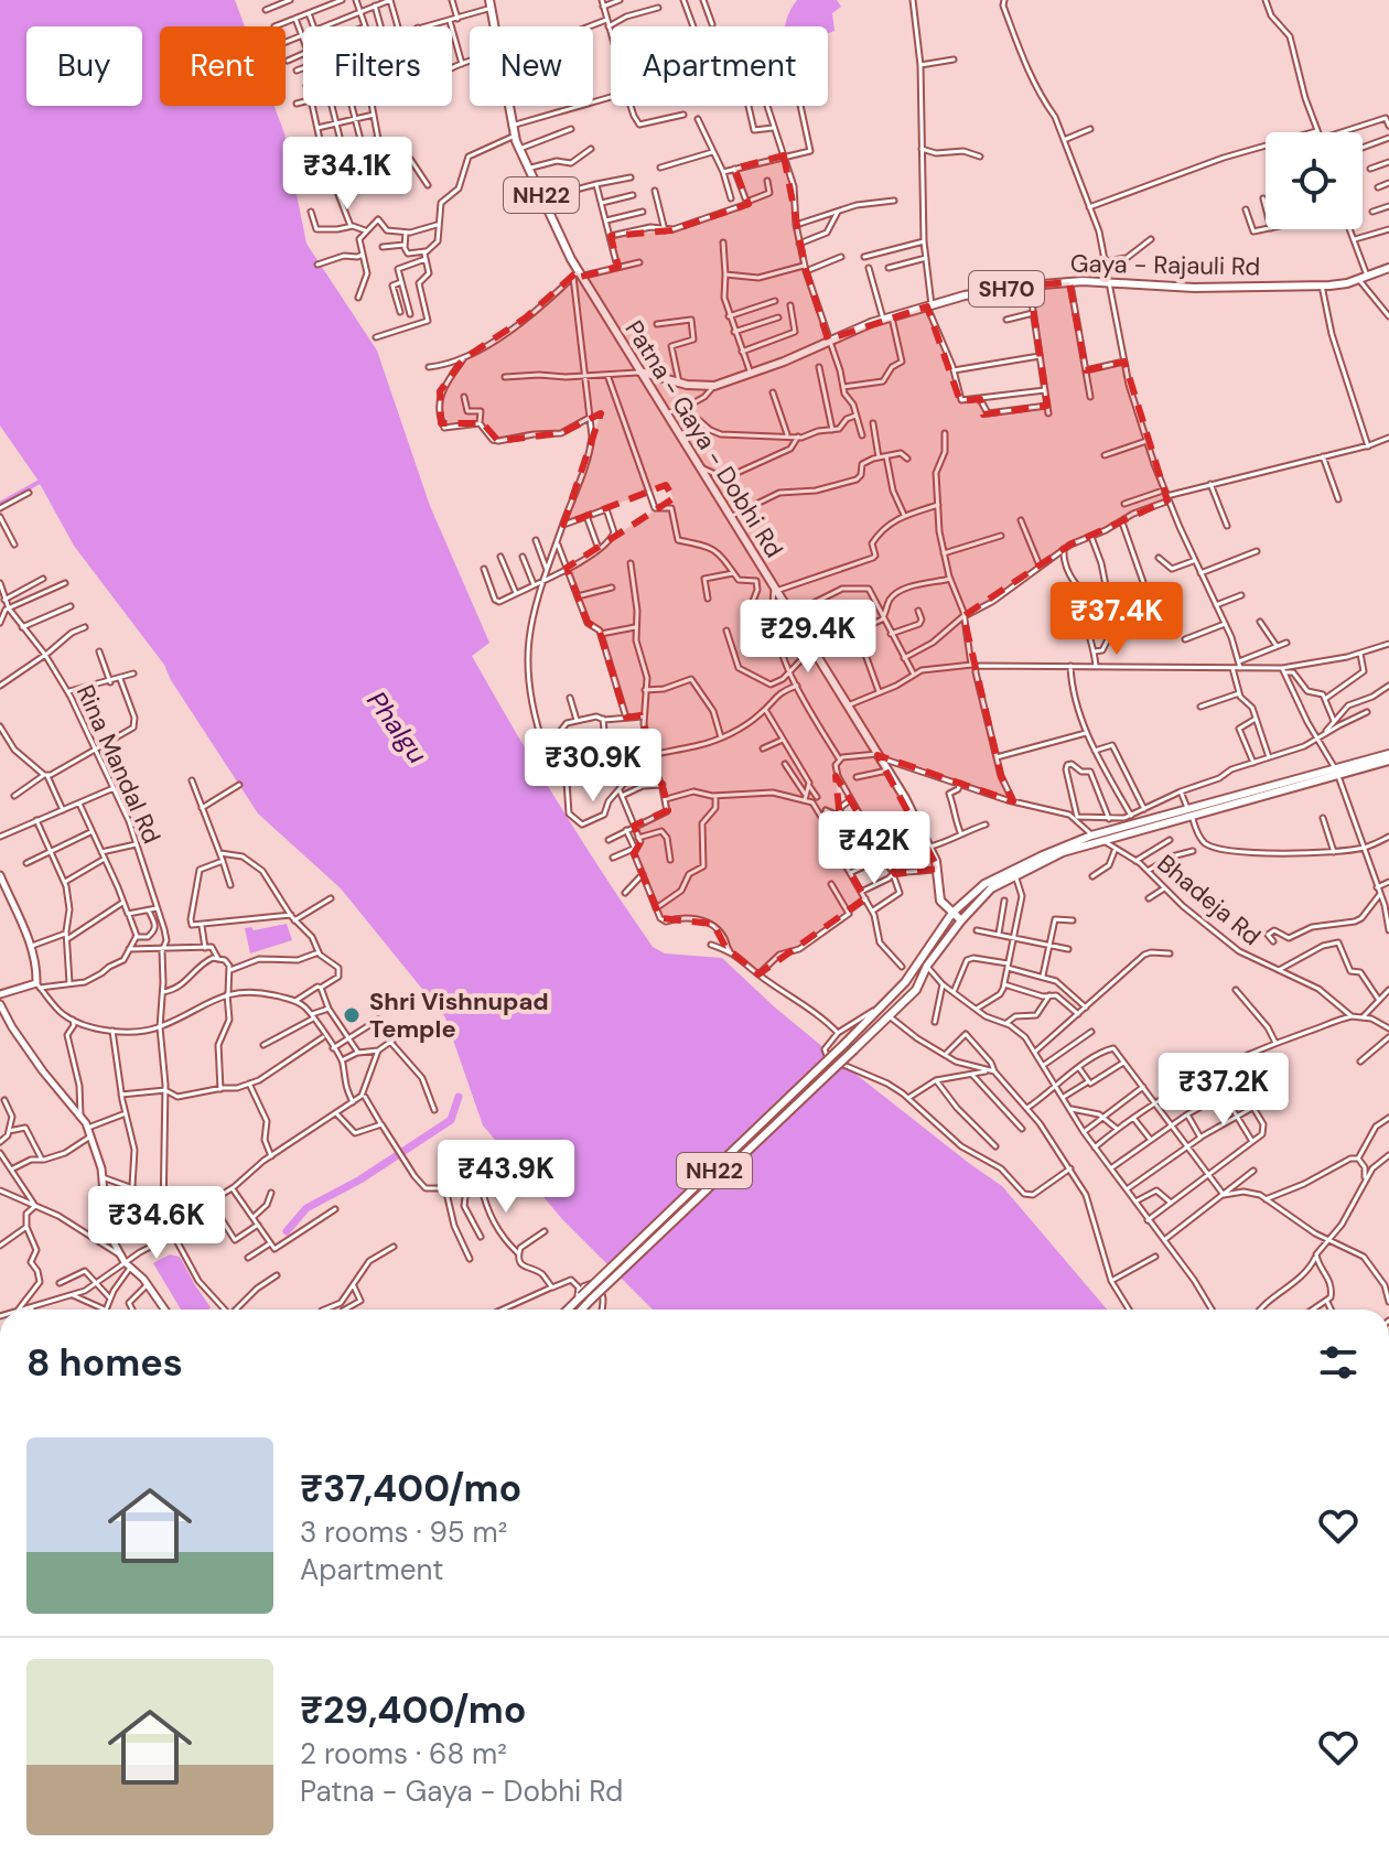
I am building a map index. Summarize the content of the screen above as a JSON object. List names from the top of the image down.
{
  "streets": {
    "main road": [
      "NH22",
      "Gaya - Rajauli Rd",
      "SH70",
      "Patna - Gaya - Dobhi Rd"
    ],
    "street": ["Rina Mandal Rd", "Bhadeja Rd"]
  },
  "crossings": [
    ["NH22", "Patna - Gaya - Dobhi Rd"],
    ["Gaya - Rajauli Rd", "Patna - Gaya - Dobhi Rd"]
  ],
  "water": ["Phalgu"],
  "places": ["Shri Vishnupad Temple"],
  "page": {
    "chip": [
      "Buy",
      "Rent",
      "Filters",
      "New",
      "Apartment"
    ],
    "price": [
      "₹34.1K",
      "₹37.4K",
      "₹29.4K",
      "₹30.9K",
      "₹42K",
      "₹37.2K",
      "₹43.9K",
      "₹34.6K"
    ],
    "heading": "8 homes",
    "list": [
      {
        "name": "₹37,400/mo",
        "note": "3 rooms · 95 m² · Apartment"
      },
      {
        "name": "₹29,400/mo",
        "note": "2 rooms · 68 m² · Patna - Gaya - Dobhi Rd"
      }
    ]
  }
}
